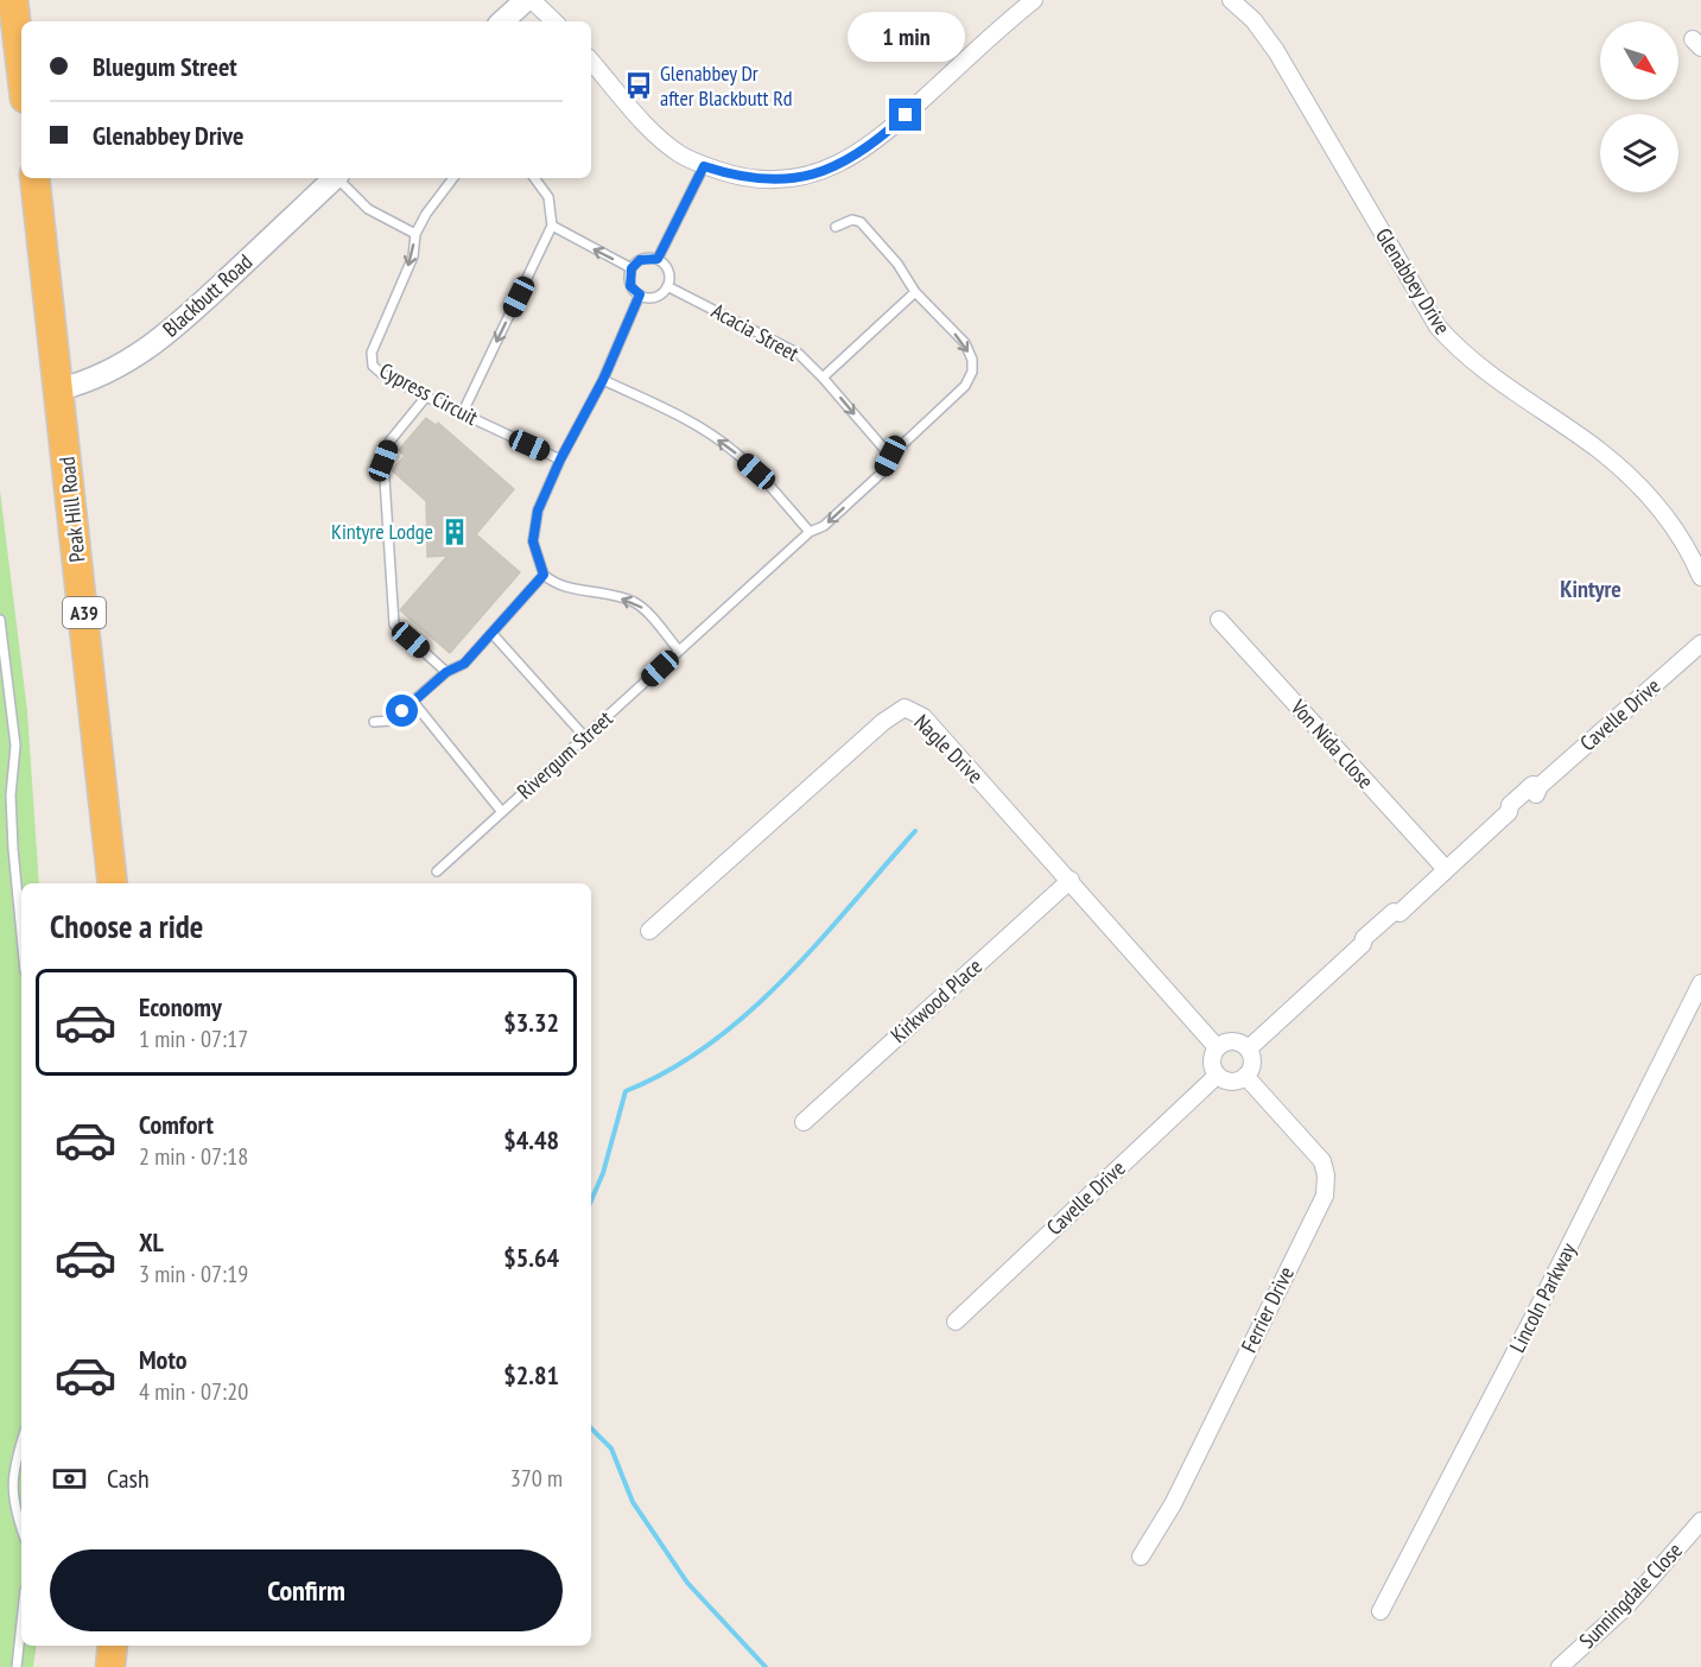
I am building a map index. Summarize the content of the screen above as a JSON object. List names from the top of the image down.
{
  "streets": {
    "highway": ["Peak Hill Road", "A39"],
    "street": [
      "Glenabbey Drive",
      "Blackbutt Road",
      "Cavelle Drive",
      "Von Nida Close",
      "Nagle Drive",
      "Kirkwood Place",
      "Lincoln Parkway",
      "Ferrier Drive",
      "Sunningdale Close"
    ],
    "lane": ["Acacia Street", "Cypress Circuit", "Rivergum Street"]
  },
  "crossings": [
    ["Blackbutt Road", "Peak Hill Road"],
    ["Acacia Street", "Rivergum Street"],
    ["Cavelle Drive", "Von Nida Close"],
    ["Cavelle Drive", "Nagle Drive"],
    ["Cavelle Drive", "Ferrier Drive"],
    ["Nagle Drive", "Kirkwood Place"],
    ["Nagle Drive", "Ferrier Drive"]
  ],
  "one_way": ["Acacia Street", "Cypress Circuit"],
  "districts": ["Kintyre"],
  "places": {
    "bus stop": ["Glenabbey Dr after Blackbutt Rd"],
    "building": ["Kintyre Lodge"]
  },
  "north": "bottom right",
  "page": {
    "bubble": "1 min",
    "banner": ["Bluegum Street", "Glenabbey Drive"],
    "heading": "Choose a ride",
    "list": [
      {
        "name": "Economy",
        "note": "1 min · 07:17",
        "value": "$3.32"
      },
      {
        "name": "Comfort",
        "note": "2 min · 07:18",
        "value": "$4.48"
      },
      {
        "name": "XL",
        "note": "3 min · 07:19",
        "value": "$5.64"
      },
      {
        "name": "Moto",
        "note": "4 min · 07:20",
        "value": "$2.81"
      }
    ],
    "pay": ["Cash", "370 m"],
    "buttons": "Confirm"
  }
}
